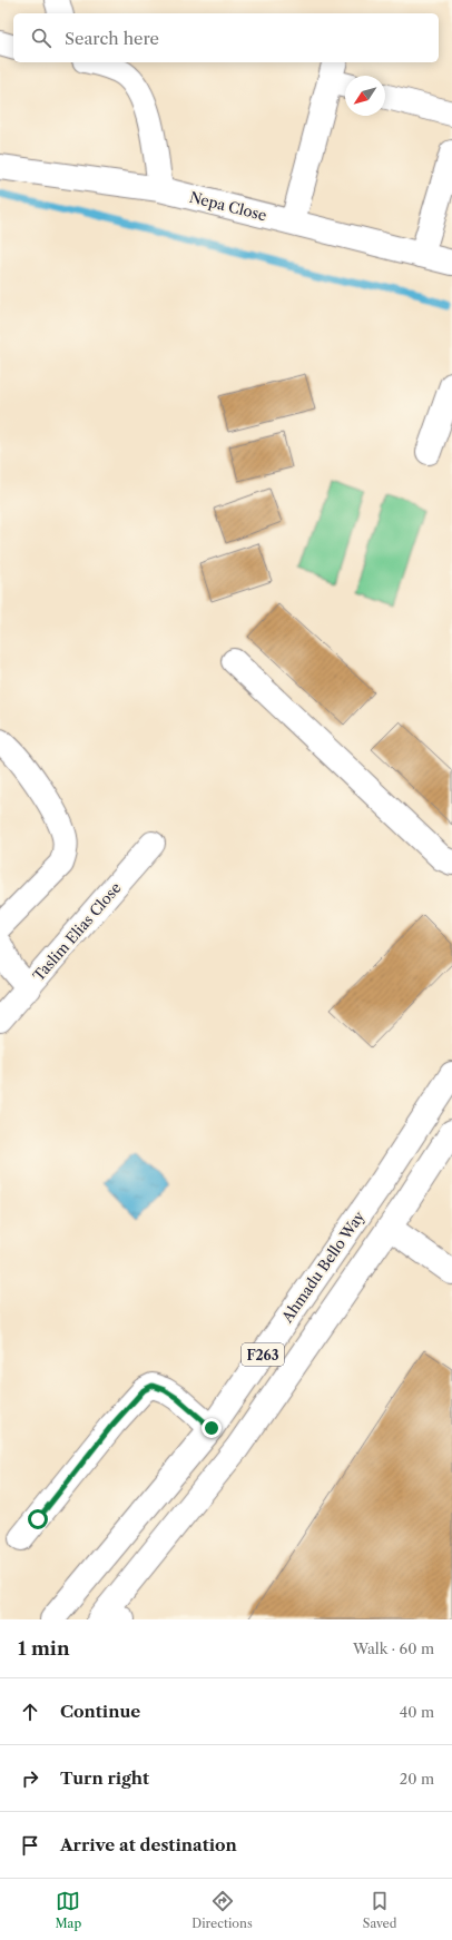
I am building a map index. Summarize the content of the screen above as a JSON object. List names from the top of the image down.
{
  "streets": {
    "main road": [
      "Nepa Close",
      "Taslim Elias Close",
      "Ahmadu Bello Way",
      "F263"
    ]
  },
  "north": "bottom left",
  "page": {
    "search": "Search here",
    "heading": ["1 min", "Walk · 60 m"],
    "list": [
      ["Continue", "40 m"],
      ["Turn right", "20 m"],
      "Arrive at destination"
    ],
    "nav": ["Map", "Directions", "Saved"]
  }
}
